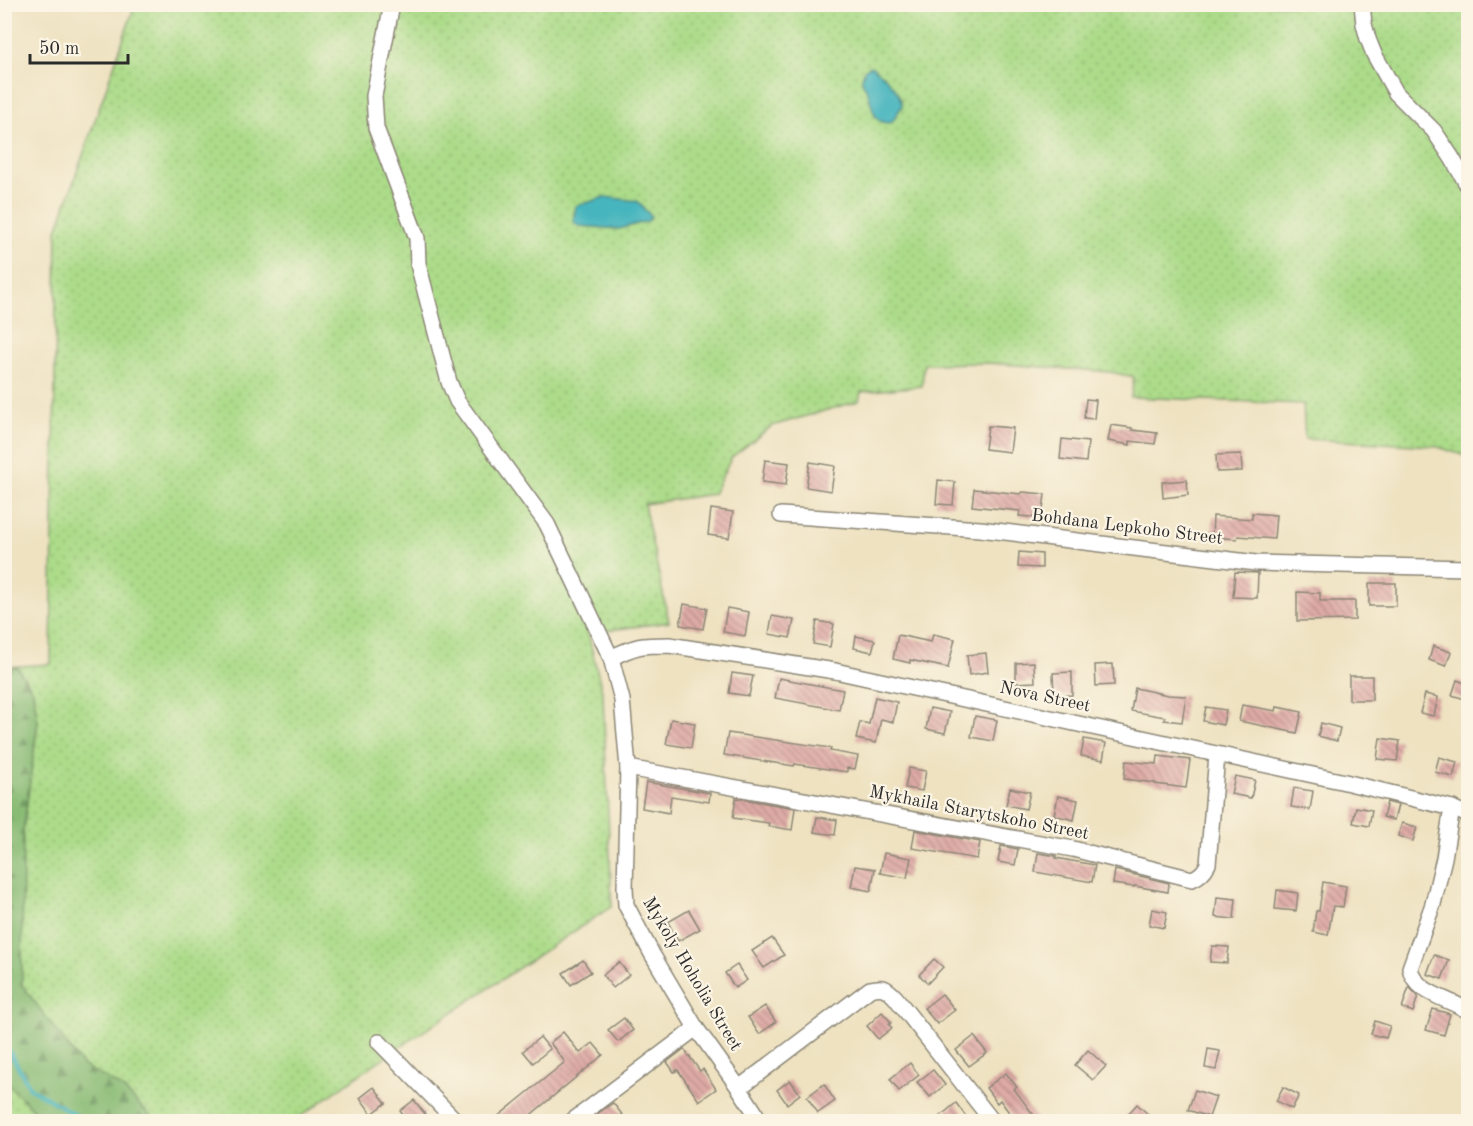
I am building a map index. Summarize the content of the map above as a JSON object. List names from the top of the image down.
{
  "streets": {
    "street": [
      "Bohdana Lepkoho Street",
      "Nova Street",
      "Mykhaila Starytskoho Street",
      "Mykoly Hoholia Street"
    ]
  },
  "crossings": [
    ["Nova Street", "Mykhaila Starytskoho Street"],
    ["Nova Street", "Mykoly Hoholia Street"],
    ["Mykhaila Starytskoho Street", "Mykoly Hoholia Street"]
  ],
  "scale_bar": "50 m"
}
